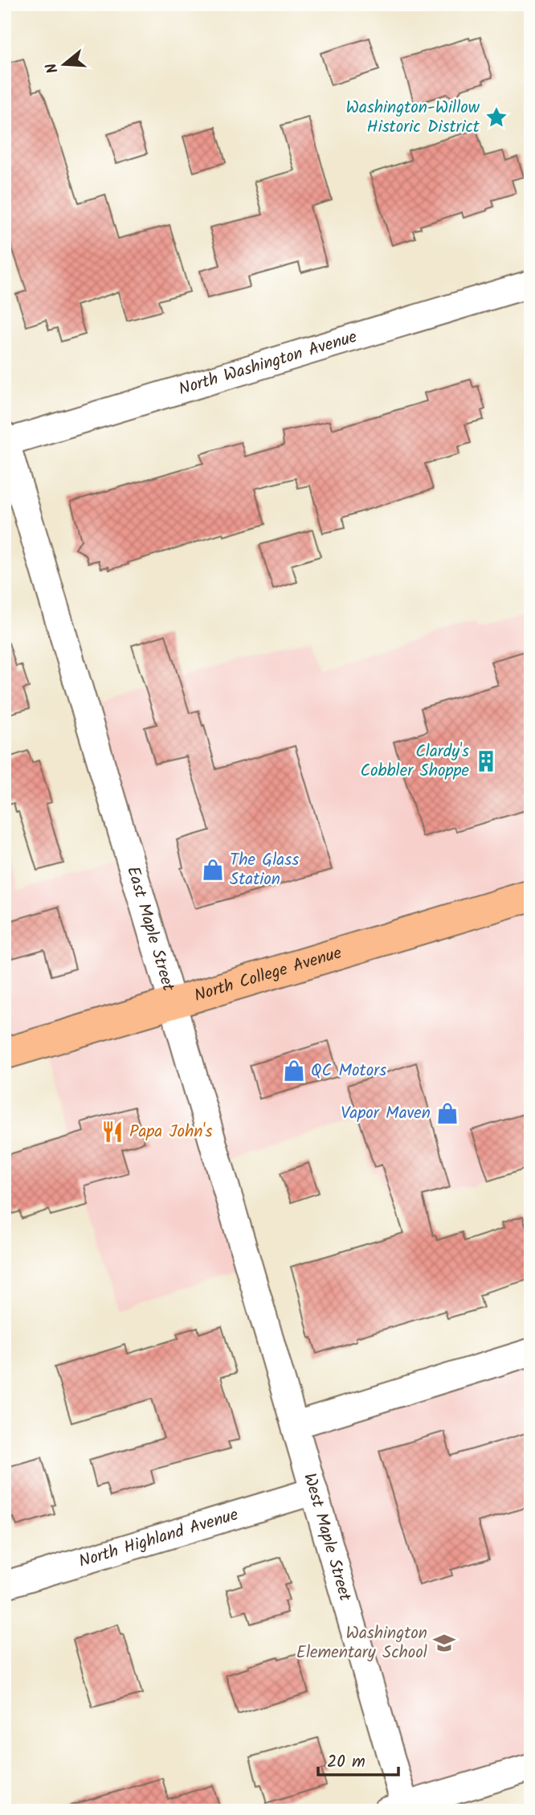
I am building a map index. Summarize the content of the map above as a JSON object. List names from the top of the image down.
{
  "streets": {
    "main road": ["North College Avenue"],
    "street": [
      "North Washington Avenue",
      "East Maple Street",
      "West Maple Street",
      "North Highland Avenue"
    ]
  },
  "crossings": [
    ["North Washington Avenue", "East Maple Street"],
    ["East Maple Street", "North College Avenue"],
    ["East Maple Street", "West Maple Street"],
    ["West Maple Street", "North Highland Avenue"]
  ],
  "places": {
    "place": ["Washington-Willow Historic District"],
    "building": ["Clardy's Cobbler Shoppe"],
    "shop": ["The Glass Station", "QC Motors", "Vapor Maven"],
    "restaurant": ["Papa John's"],
    "school or university": ["Washington Elementary School"]
  },
  "scale_bar": "20 m",
  "north": "left"
}
